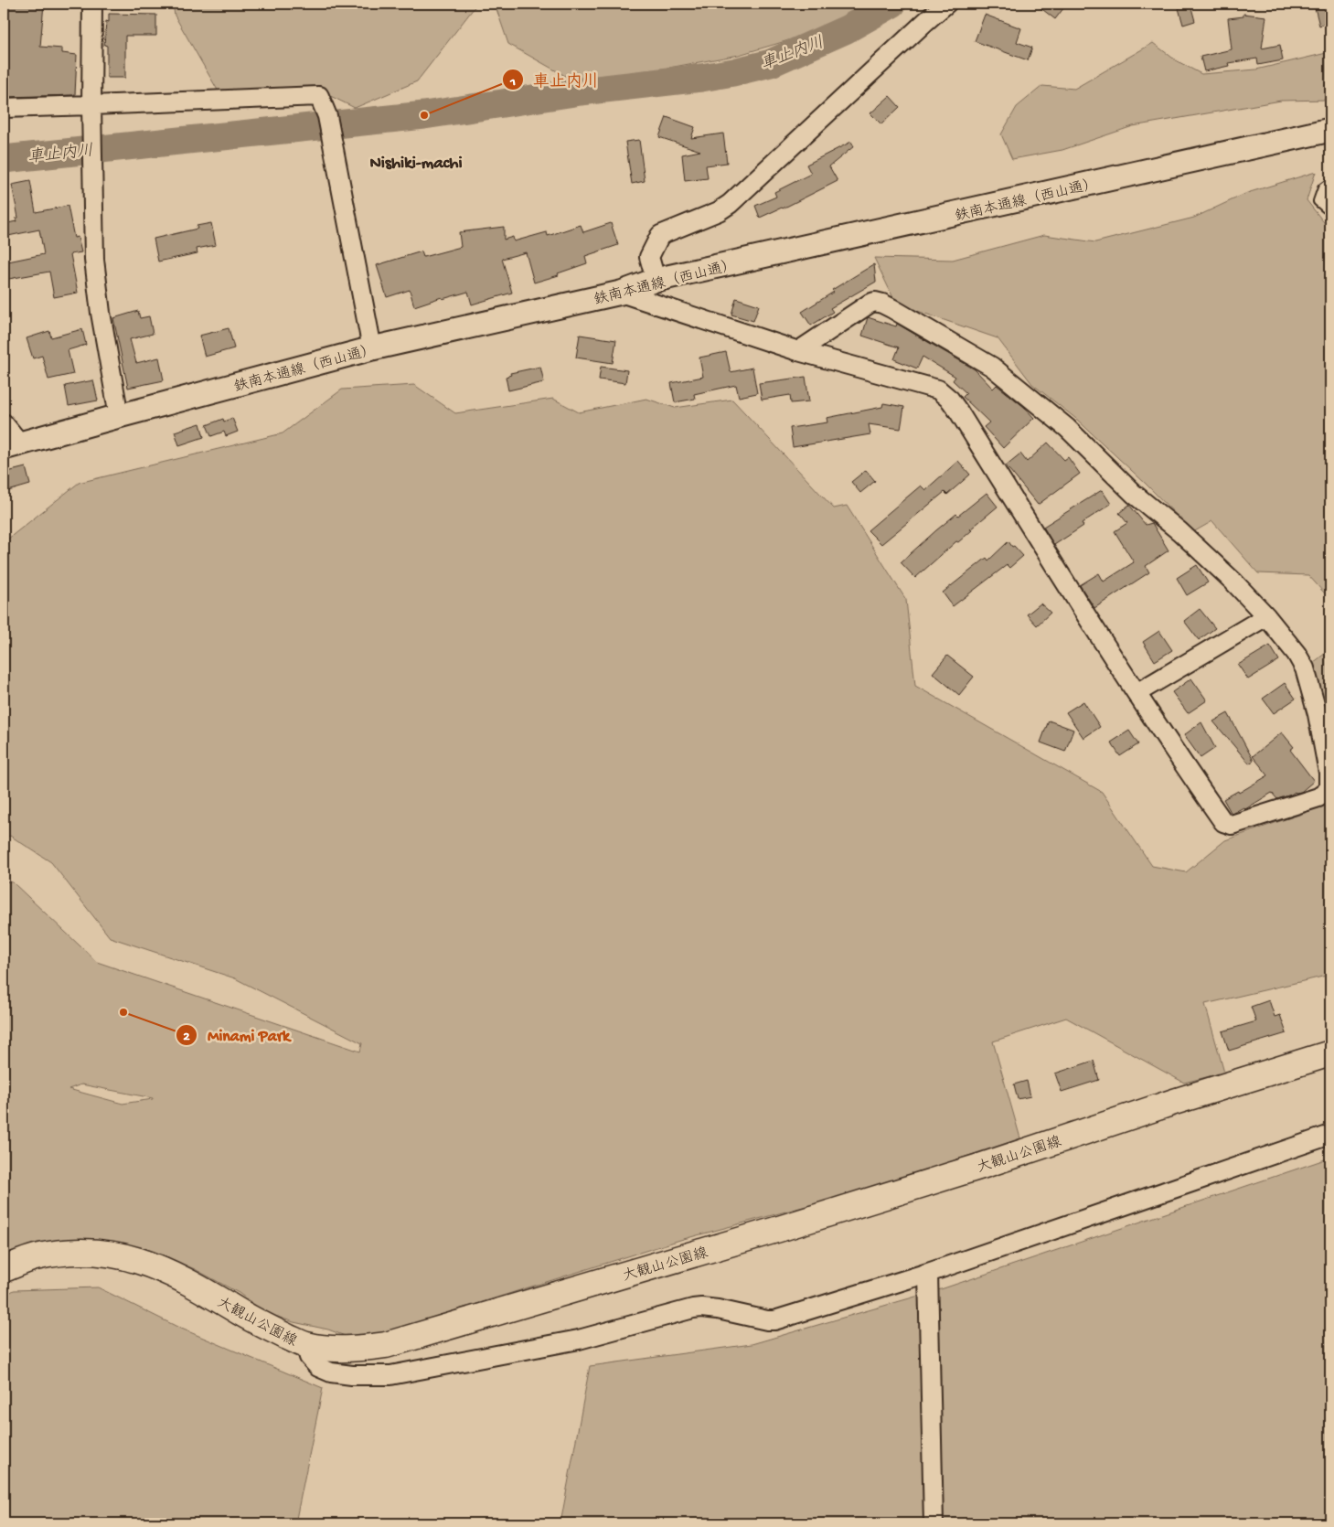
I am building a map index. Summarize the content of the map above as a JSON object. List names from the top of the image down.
{
  "streets": {
    "main road": ["大観山公園線"],
    "street": ["鉄南本通線（西山通）"]
  },
  "districts": ["Nishiki-machi"],
  "water": ["車止内川"],
  "places": ["車止内川", "Minami Park"]
}
